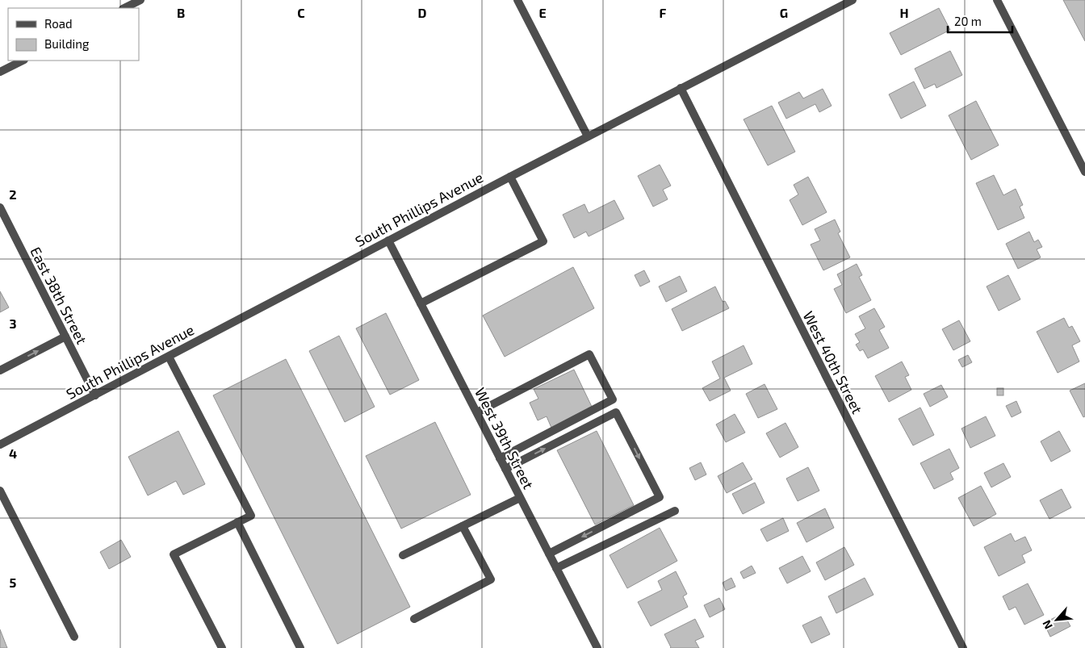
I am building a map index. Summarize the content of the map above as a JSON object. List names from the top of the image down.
{
  "streets": {
    "street": [
      "South Phillips Avenue",
      "East 38th Street",
      "West 40th Street",
      "West 39th Street"
    ]
  },
  "crossings": [
    ["South Phillips Avenue", "East 38th Street"],
    ["South Phillips Avenue", "West 40th Street"],
    ["South Phillips Avenue", "West 39th Street"]
  ],
  "legend": ["Road", "Building"],
  "scale_bar": "20 m",
  "north": "bottom left",
  "grid": {
    "columns": [
      "B",
      "C",
      "D",
      "E",
      "F",
      "G",
      "H"
    ],
    "rows": [
      "2",
      "3",
      "4",
      "5"
    ]
  }
}
